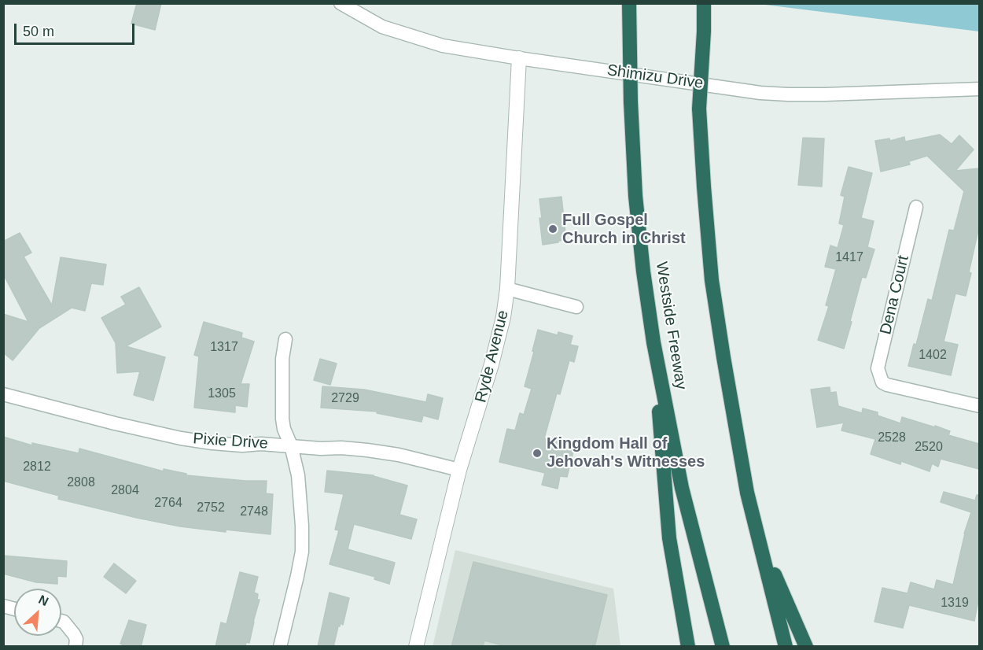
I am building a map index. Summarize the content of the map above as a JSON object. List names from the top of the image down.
{
  "streets": {
    "highway": ["Westside Freeway"],
    "street": [
      "Shimizu Drive",
      "Dena Court",
      "Ryde Avenue",
      "Pixie Drive"
    ]
  },
  "crossings": [
    ["Shimizu Drive", "Ryde Avenue"],
    ["Ryde Avenue", "Pixie Drive"]
  ],
  "places": ["Full Gospel Church in Christ", "Kingdom Hall of Jehovah's Witnesses"],
  "house_numbers": [
    "1417",
    "1317",
    "1402",
    "1305",
    "2729",
    "2528",
    "2520",
    "2812",
    "2808",
    "2804",
    "2764",
    "2752",
    "2748",
    "1319"
  ],
  "scale_bar": "50 m",
  "north": "top right"
}
